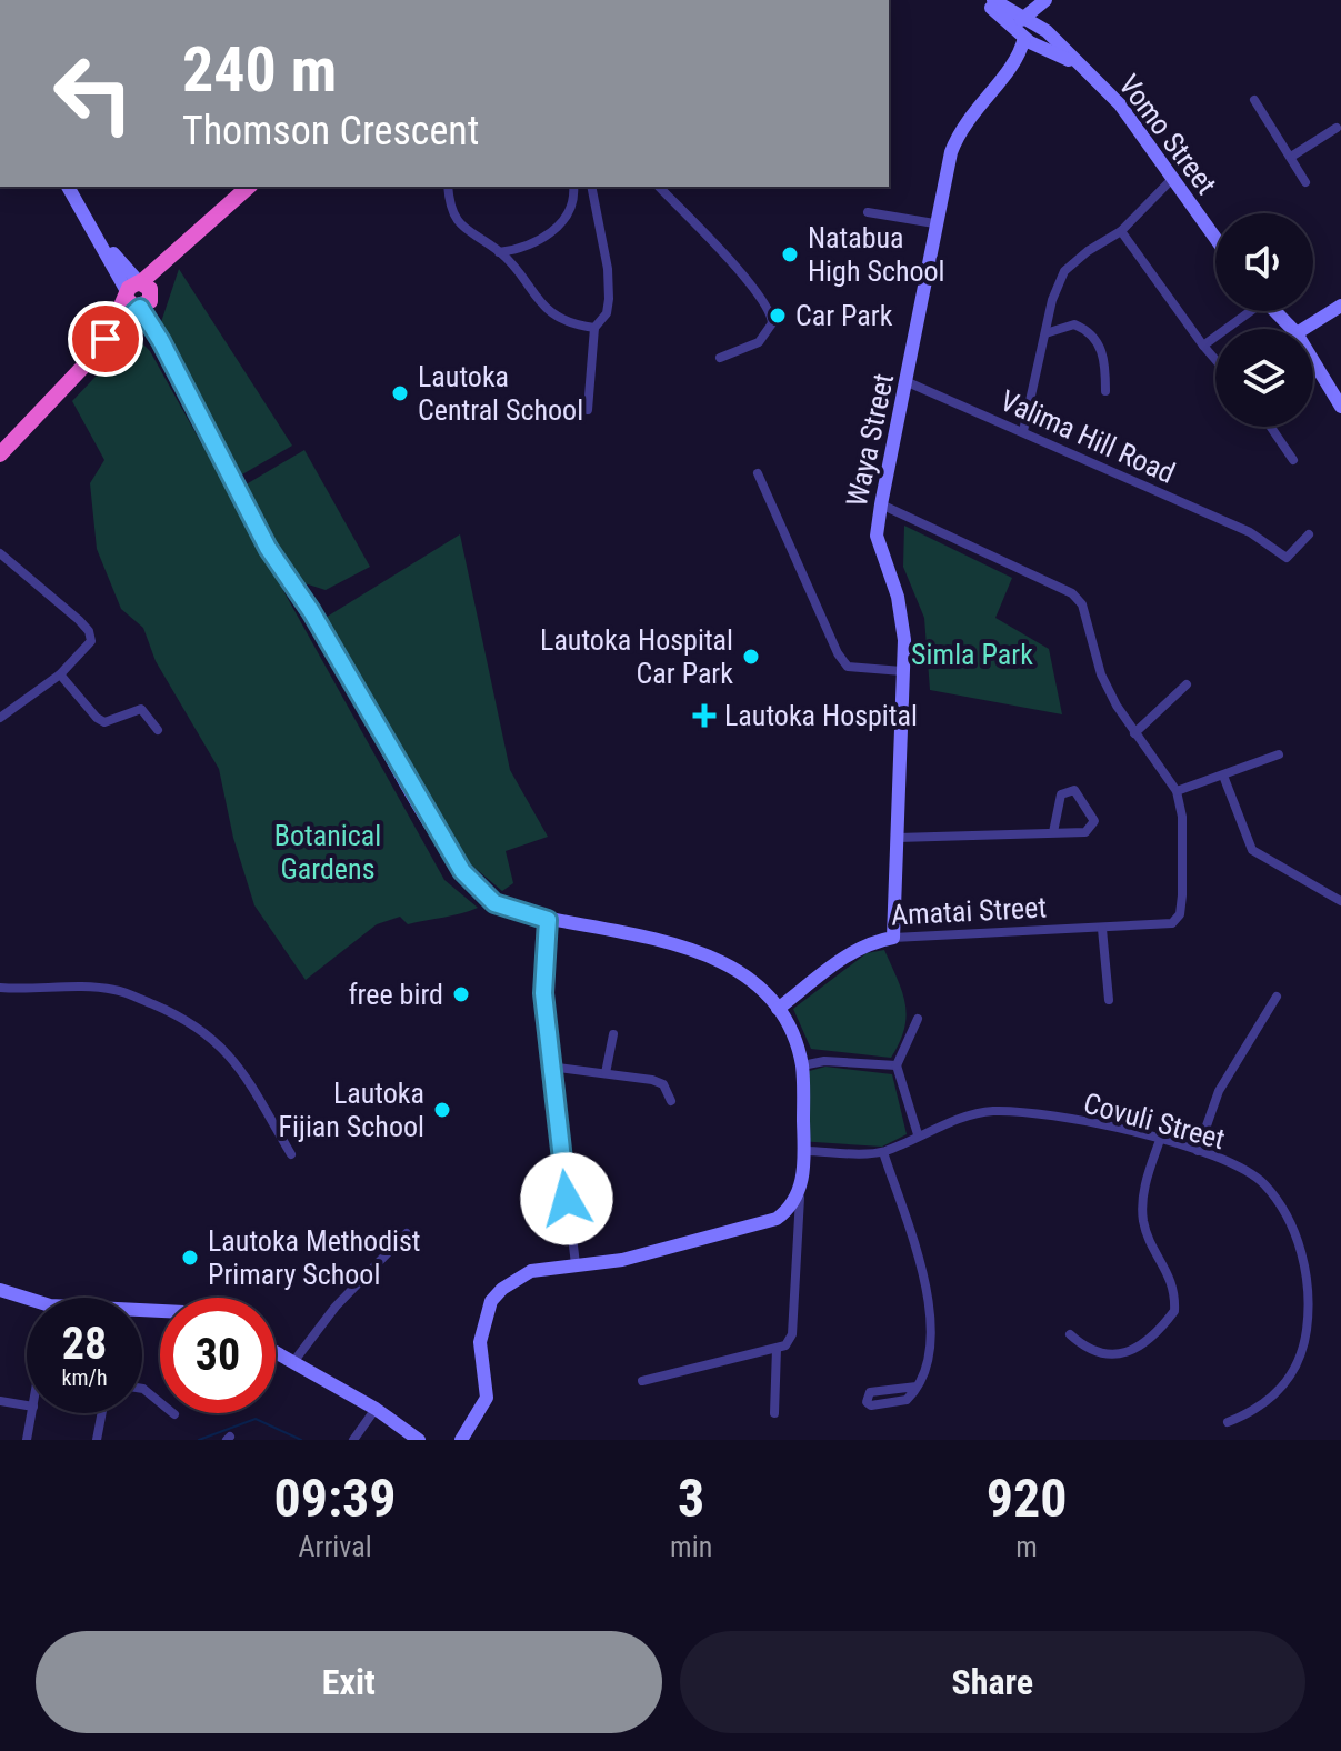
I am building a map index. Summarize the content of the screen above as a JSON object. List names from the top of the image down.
{
  "streets": {
    "main road": ["Vomo Street", "Waya Street", "Amatai Street"],
    "street": ["Valima Hill Road", "Covuli Street"]
  },
  "crossings": [
    ["Vomo Street", "Waya Street"],
    ["Valima Hill Road", "Waya Street"],
    ["Waya Street", "Amatai Street"]
  ],
  "parks": ["Simla Park", "Botanical Gardens"],
  "places": {
    "other": [
      "Natabua High School",
      "Car Park",
      "Lautoka Central School",
      "Lautoka Hospital Car Park",
      "free bird",
      "Lautoka Fijian School",
      "Lautoka Methodist Primary School"
    ],
    "health": ["Lautoka Hospital"]
  },
  "page": {
    "turn": ["240 m", "Thomson Crescent"],
    "speed": "28 km/h",
    "limit": "30",
    "eta": [
      "09:39",
      "Arrival",
      "3",
      "min",
      "920",
      "m"
    ],
    "buttons": ["Exit", "Share"]
  }
}
